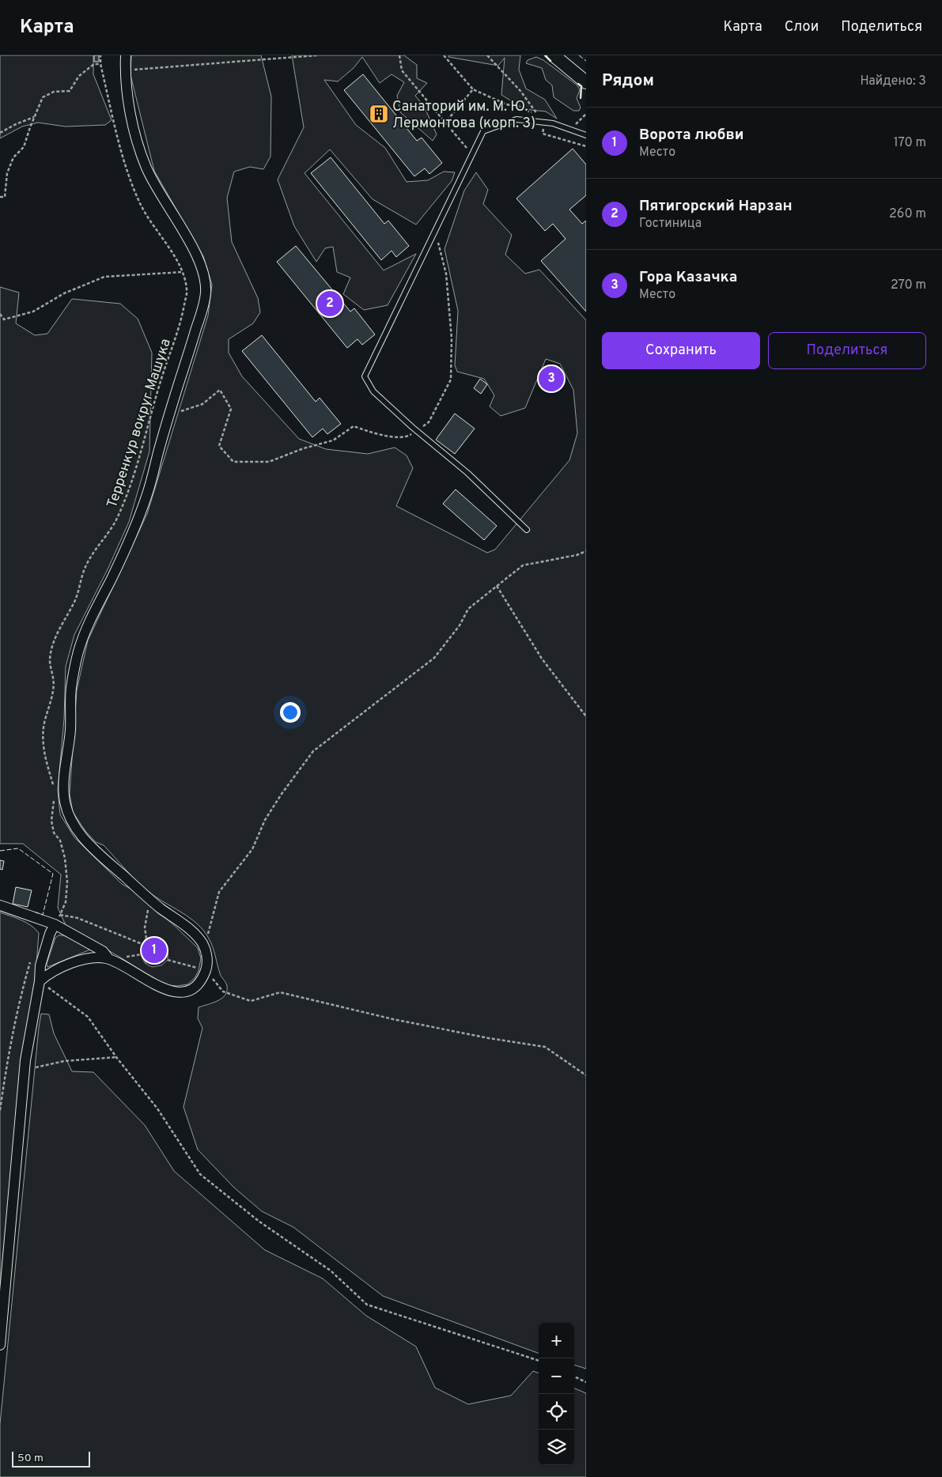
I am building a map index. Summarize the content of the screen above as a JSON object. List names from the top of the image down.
{
  "streets": {
    "path": ["Терренкур вокруг Машука"]
  },
  "places": {
    "building": ["Санаторий им. М. Ю. Лермонтова (корп. 3)"]
  },
  "scale_bar": "50 m",
  "page": {
    "header": "Карта",
    "nav": ["Карта", "Слои", "Поделиться"],
    "heading": ["Рядом", "Найдено: 3"],
    "list": [
      {
        "mark": "1",
        "name": "Ворота любви",
        "note": "Место",
        "value": "170 m"
      },
      {
        "mark": "2",
        "name": "Пятигорский Нарзан",
        "note": "Гостиница",
        "value": "260 m"
      },
      {
        "mark": "3",
        "name": "Гора Казачка",
        "note": "Место",
        "value": "270 m"
      }
    ],
    "pins": ["2", "3", "1"],
    "buttons": ["Сохранить", "Поделиться"],
    "map_buttons": ["+", "−"],
    "scale": "50 m"
  }
}
